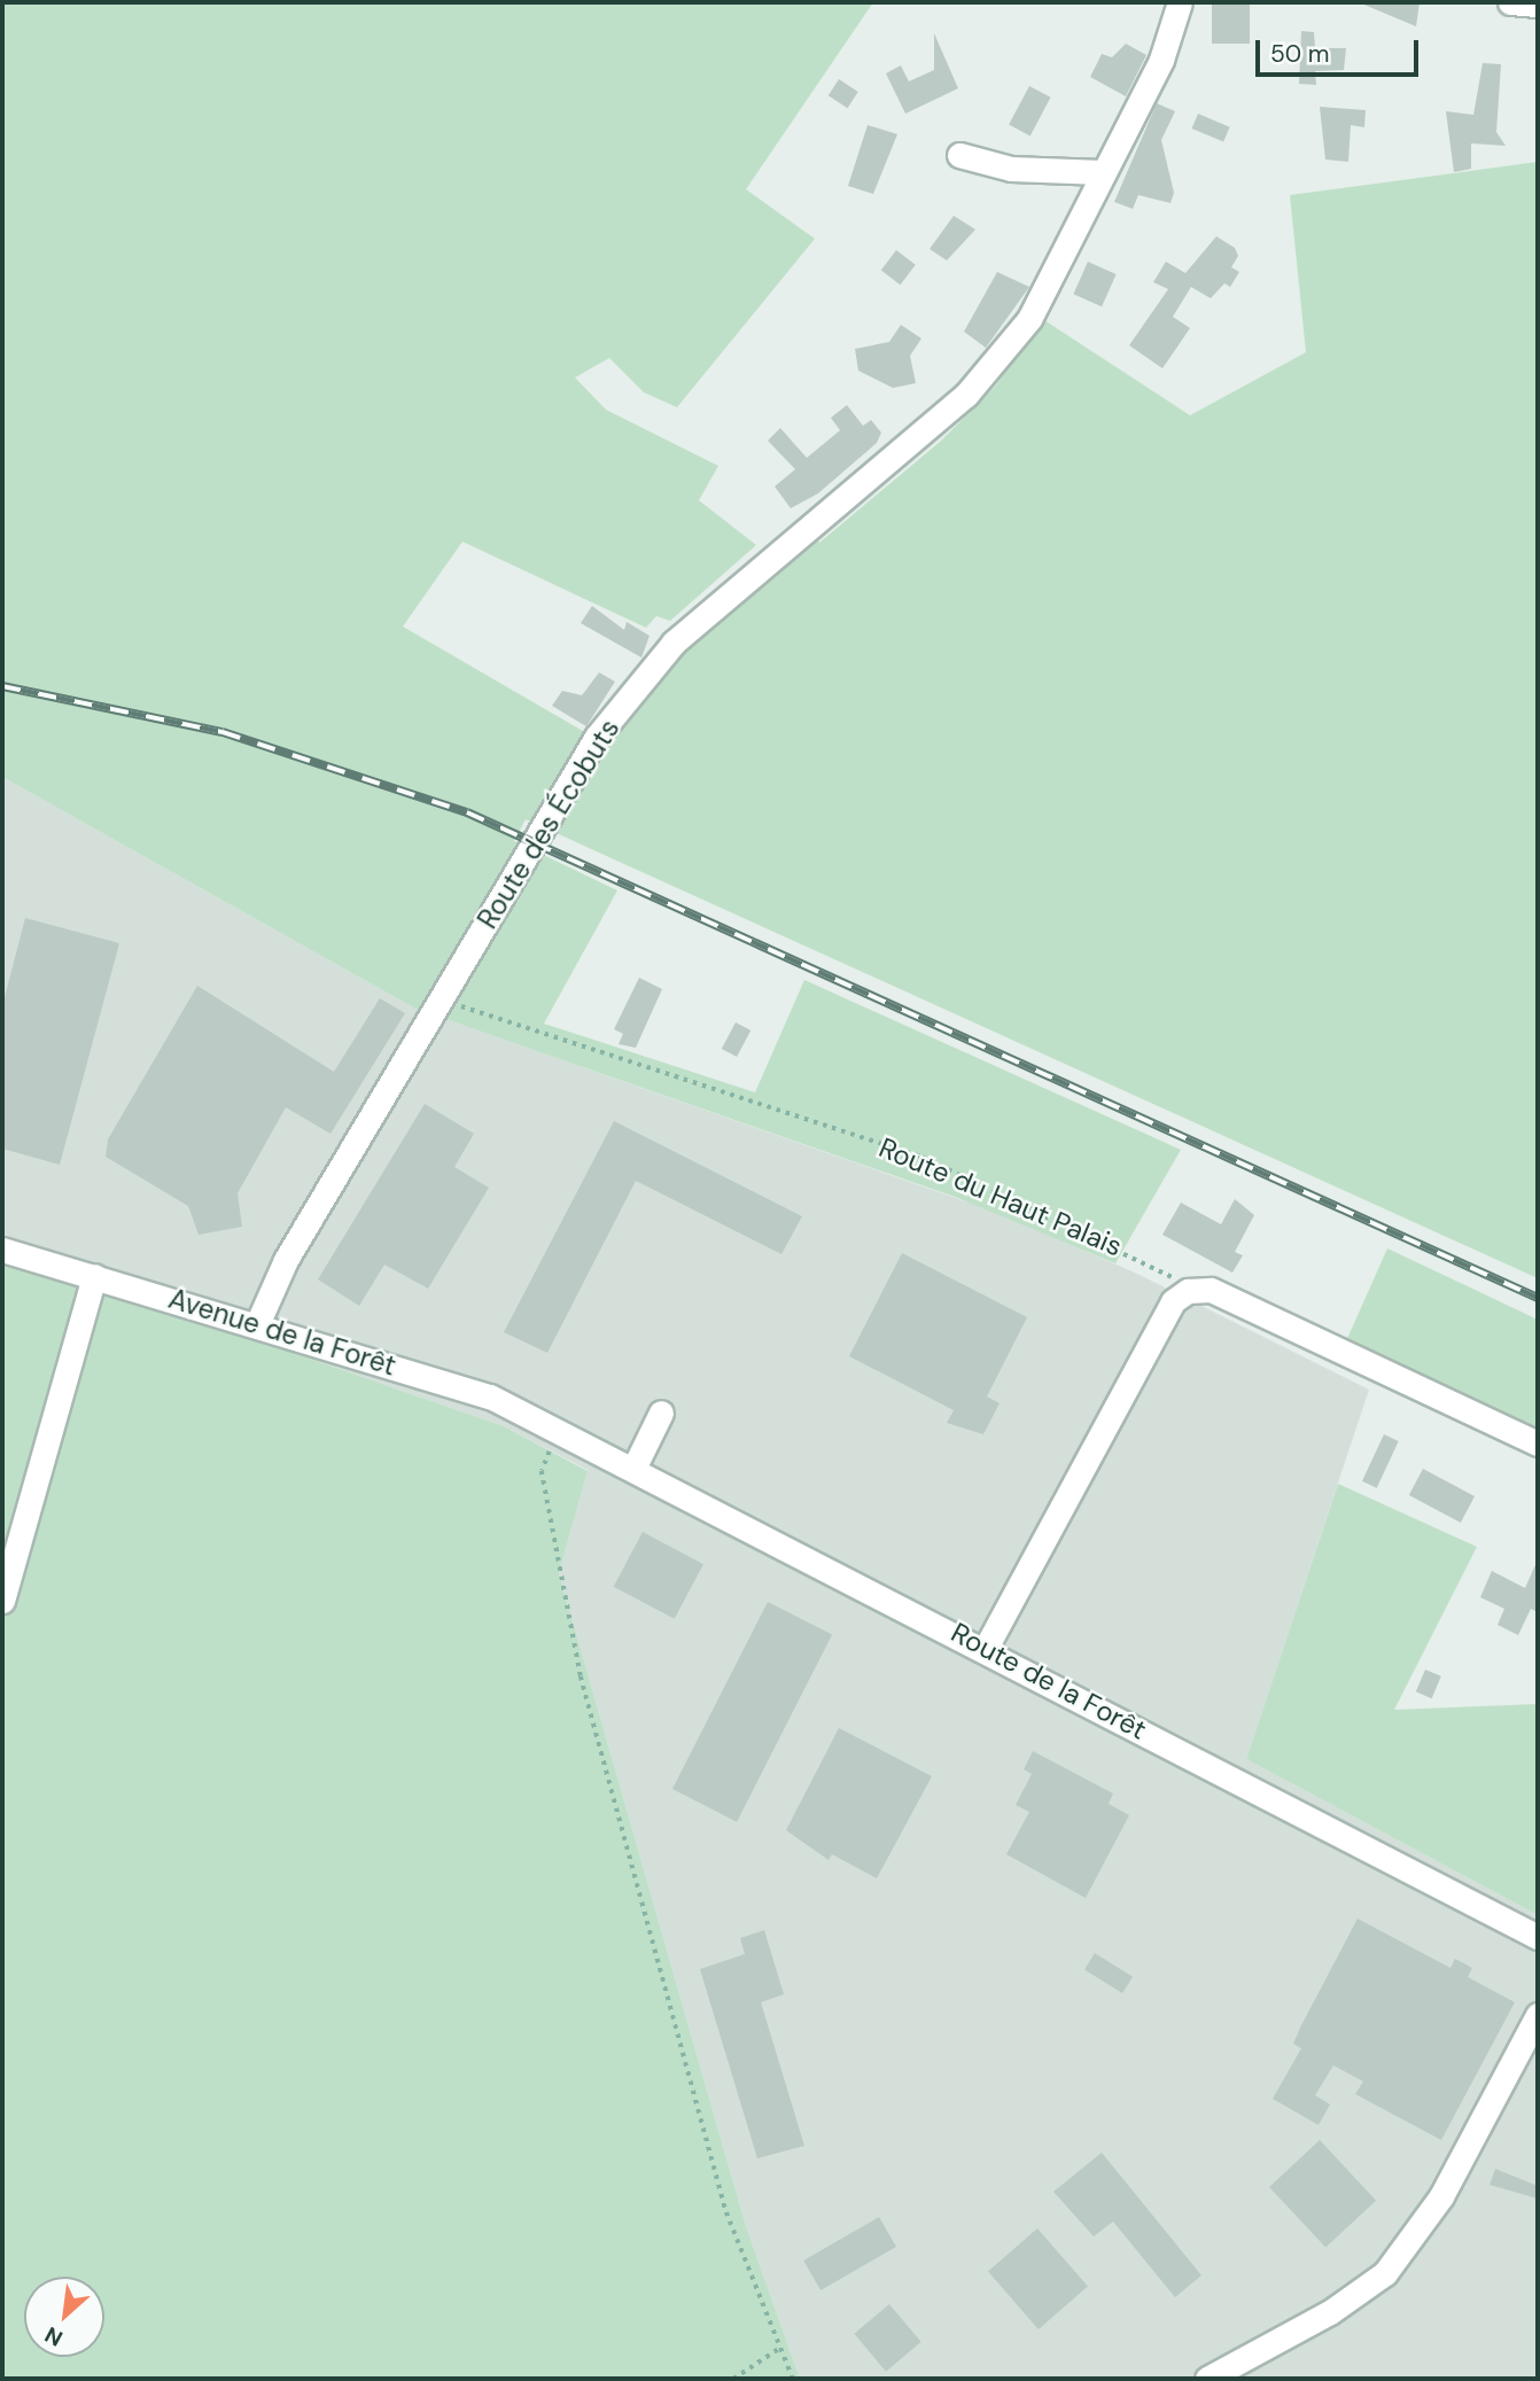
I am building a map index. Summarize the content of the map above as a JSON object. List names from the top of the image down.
{
  "streets": {
    "street": ["Route des Écobuts", "Avenue de la Forêt", "Route de la Forêt"],
    "path": ["Route du Haut Palais"]
  },
  "crossings": [
    ["Route des Écobuts", "Route du Haut Palais"],
    ["Route des Écobuts", "Avenue de la Forêt"],
    ["Avenue de la Forêt", "Route de la Forêt"]
  ],
  "scale_bar": "50 m",
  "north": "bottom left"
}
